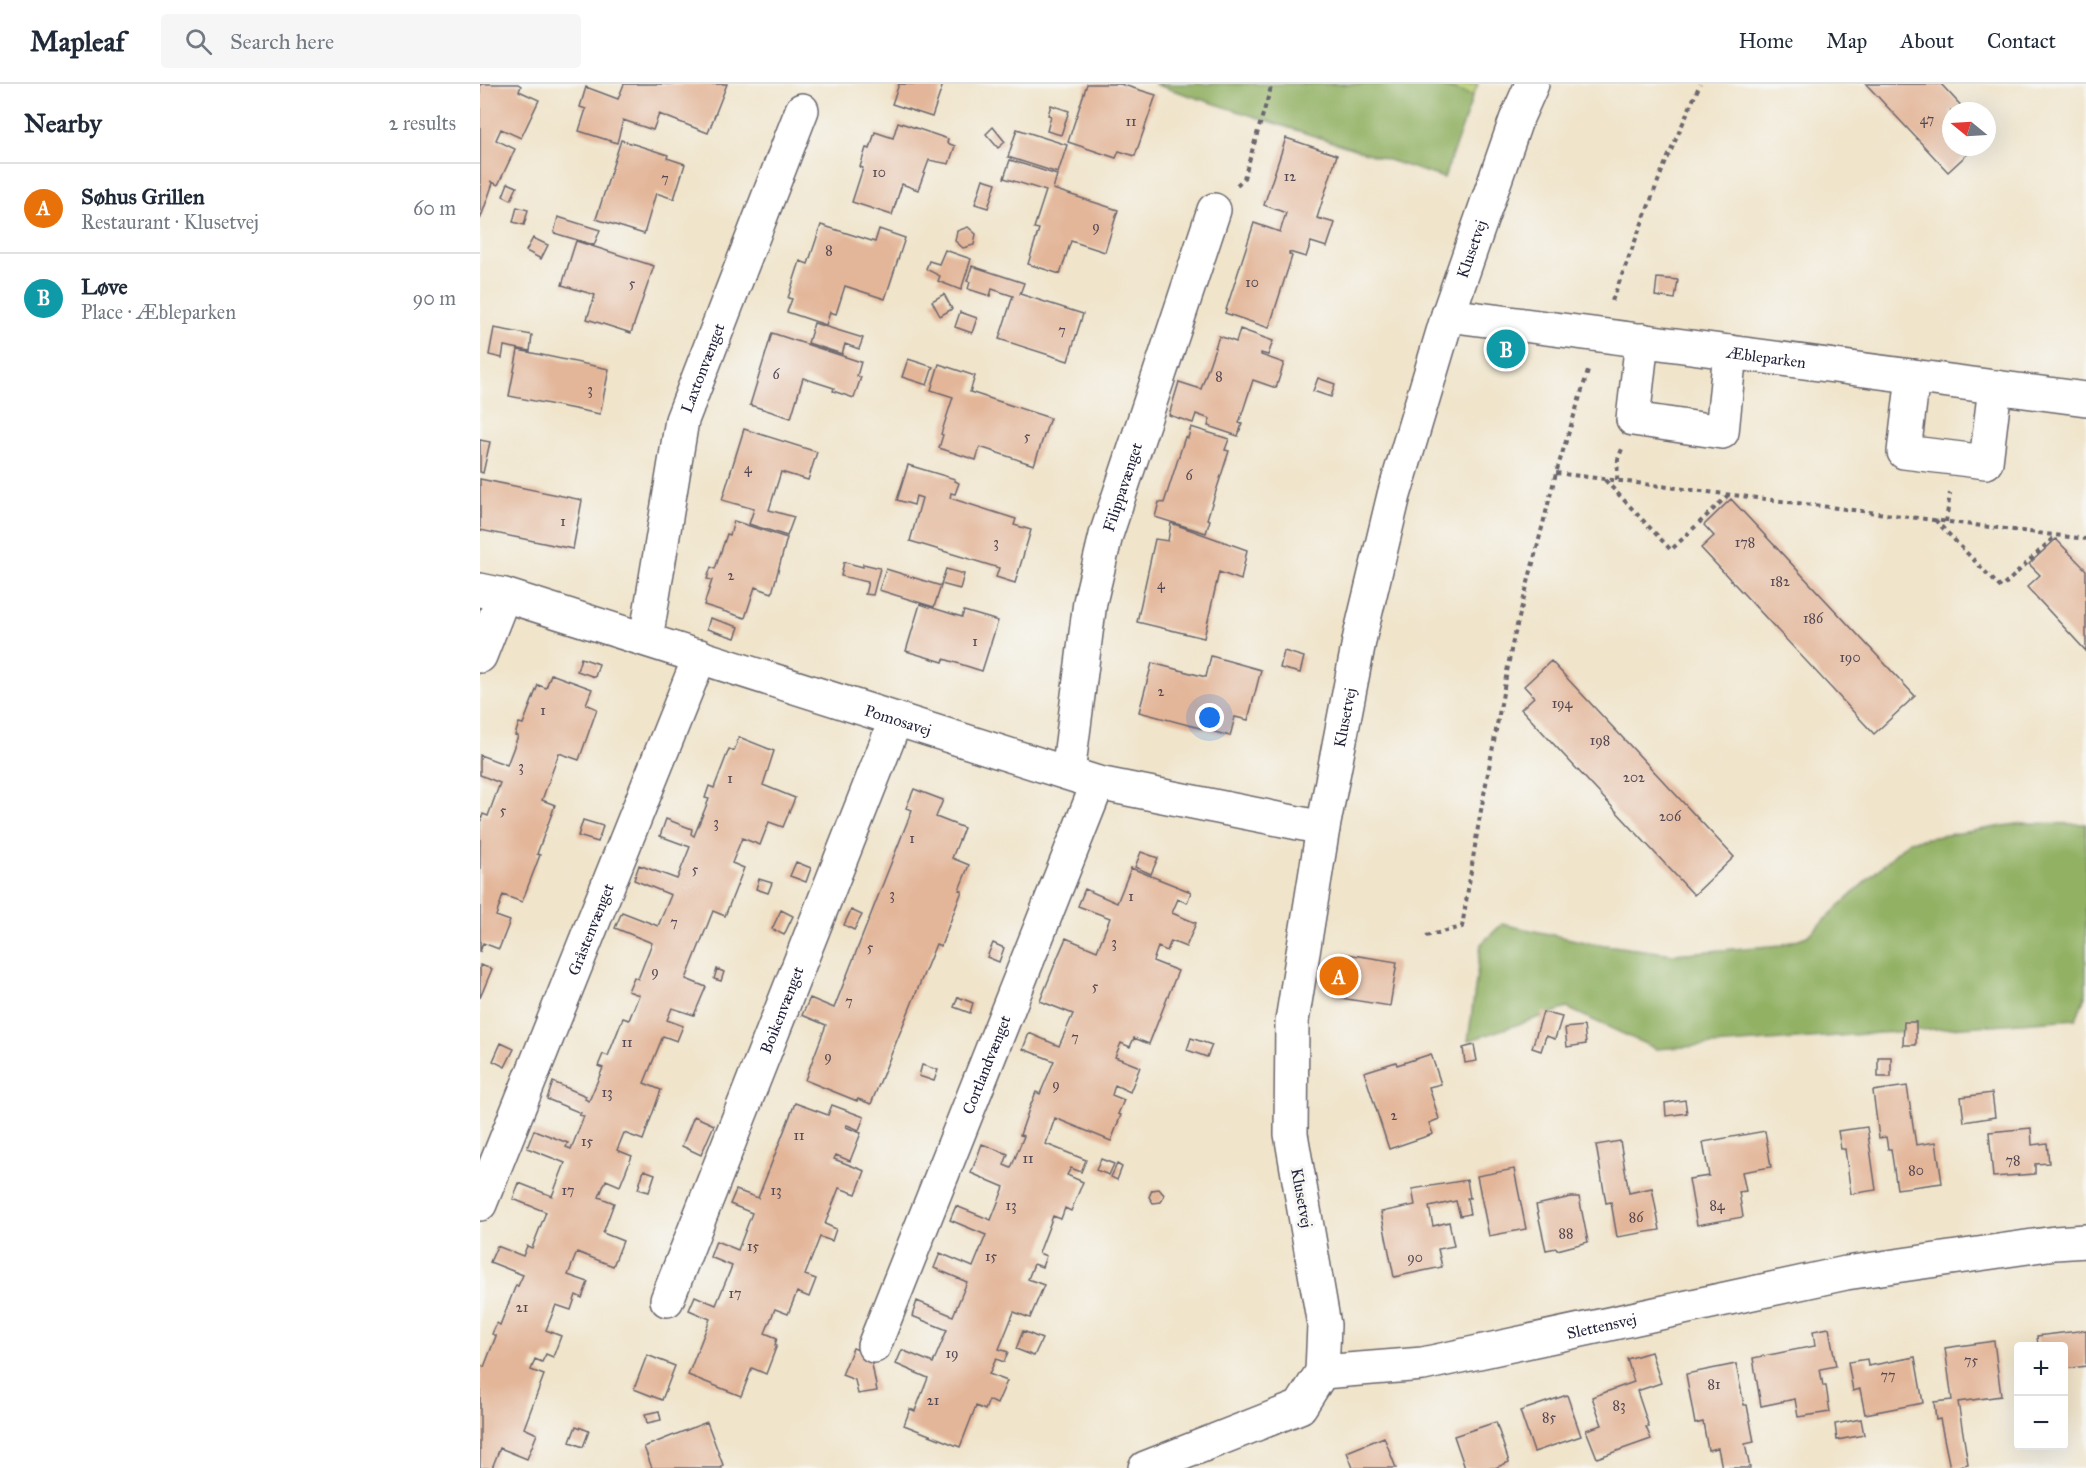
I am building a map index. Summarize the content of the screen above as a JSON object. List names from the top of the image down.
{
  "streets": {
    "street": [
      "Klusetvej",
      "Æbleparken",
      "Laxtonvænget",
      "Filippavænget",
      "Pomosavej",
      "Gråstenvænget",
      "Boikenvænget",
      "Cortlandvænget",
      "Slettensvej"
    ]
  },
  "crossings": [
    ["Klusetvej", "Æbleparken"],
    ["Klusetvej", "Pomosavej"],
    ["Klusetvej", "Slettensvej"],
    ["Laxtonvænget", "Pomosavej"],
    ["Filippavænget", "Pomosavej"],
    ["Filippavænget", "Cortlandvænget"],
    ["Pomosavej", "Gråstenvænget"],
    ["Pomosavej", "Boikenvænget"],
    ["Pomosavej", "Cortlandvænget"]
  ],
  "house_numbers": [
    "47",
    "11",
    "10",
    "12",
    "7",
    "9",
    "8",
    "10",
    "5",
    "7",
    "6",
    "8",
    "3",
    "5",
    "4",
    "6",
    "1",
    "3",
    "178",
    "2",
    "182",
    "4",
    "186",
    "1",
    "190",
    "2",
    "194",
    "1",
    "198",
    "3",
    "202",
    "1",
    "5",
    "206",
    "3",
    "1",
    "5",
    "3",
    "1",
    "7",
    "3",
    "5",
    "9",
    "5",
    "7",
    "7",
    "11",
    "9",
    "9",
    "13",
    "2",
    "11",
    "15",
    "11",
    "78",
    "80",
    "17",
    "13",
    "13",
    "84",
    "86",
    "88",
    "15",
    "15",
    "90",
    "17",
    "21",
    "19",
    "75",
    "77",
    "81",
    "21",
    "83",
    "85"
  ],
  "north": "left",
  "page": {
    "header": "Mapleaf",
    "search": "Search here",
    "nav": [
      "Home",
      "Map",
      "About",
      "Contact"
    ],
    "heading": ["Nearby", "2 results"],
    "list": [
      {
        "mark": "A",
        "name": "Søhus Grillen",
        "note": "Restaurant · Klusetvej",
        "value": "60 m"
      },
      {
        "mark": "B",
        "name": "Løve",
        "note": "Place · Æbleparken",
        "value": "90 m"
      }
    ],
    "pins": ["B", "A"],
    "map_buttons": ["+", "−"]
  }
}
